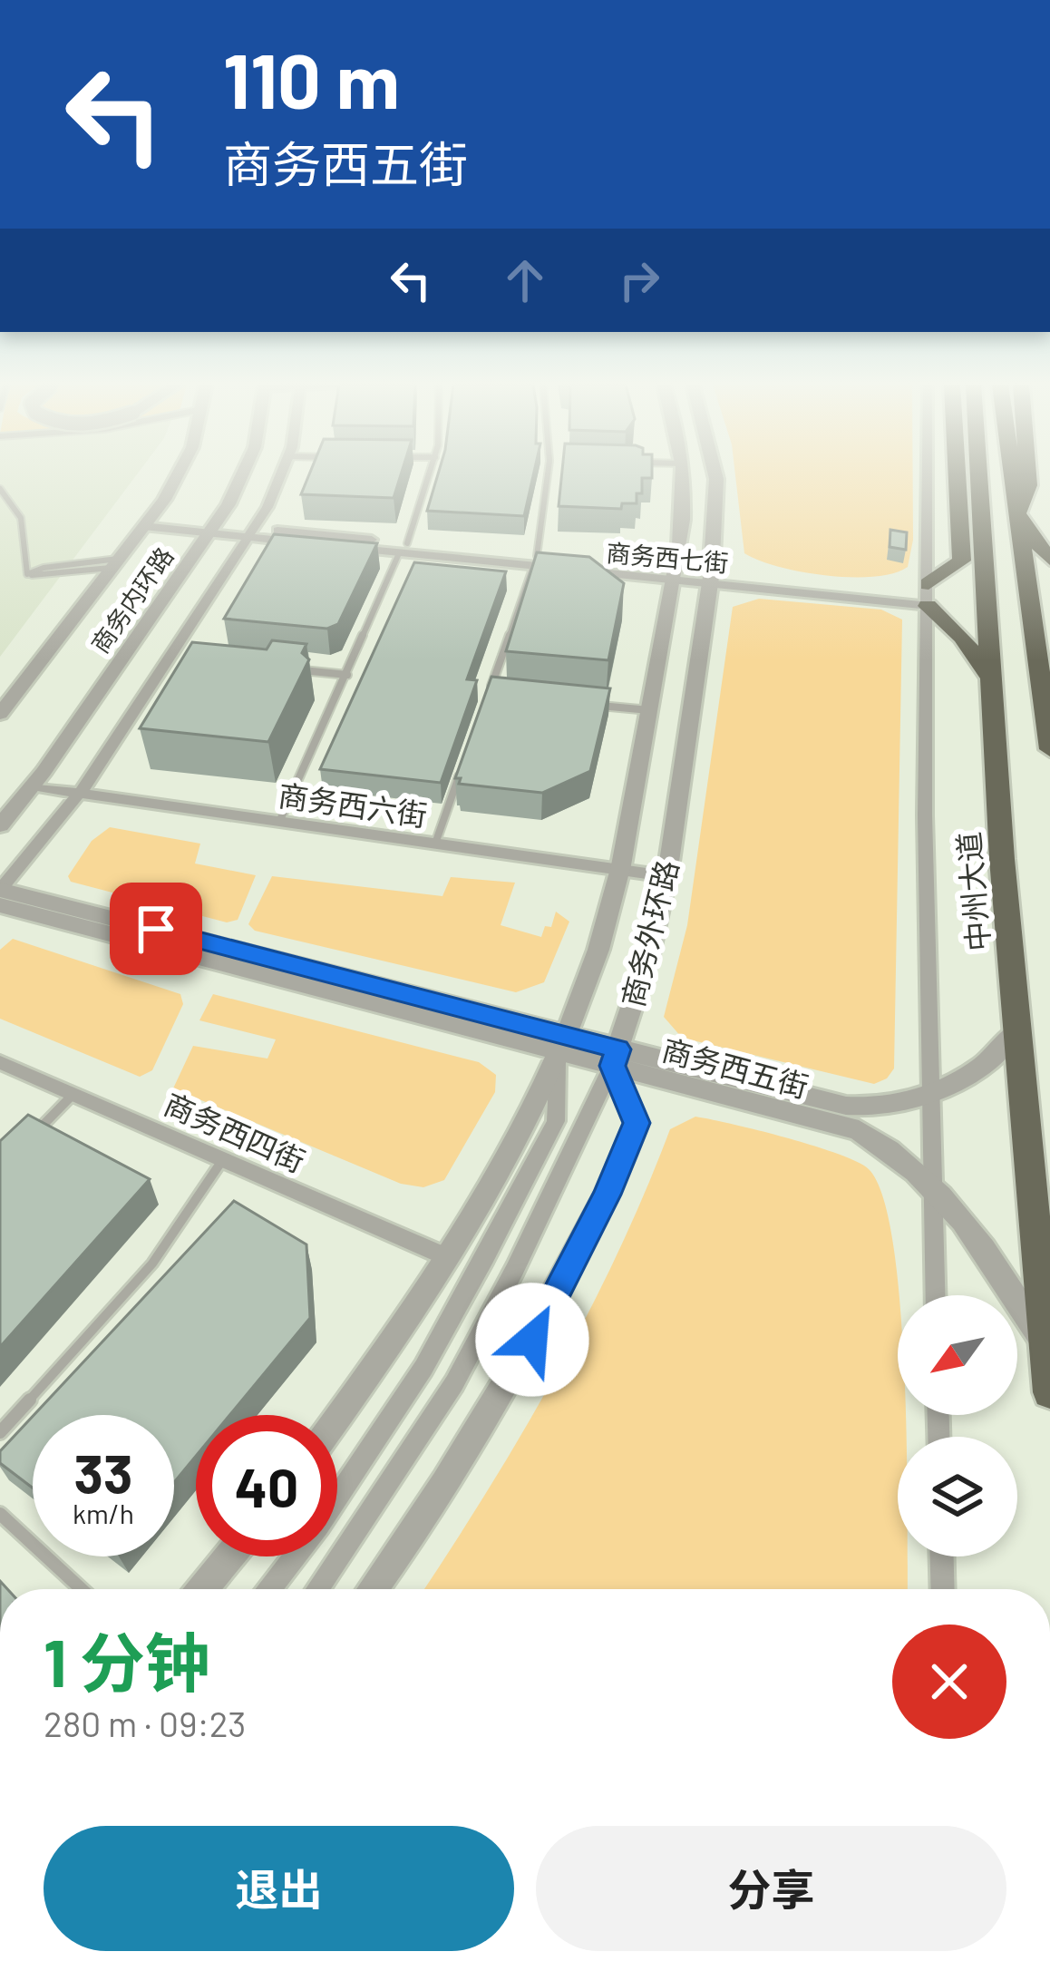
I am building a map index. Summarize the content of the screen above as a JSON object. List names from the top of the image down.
{
  "streets": {
    "highway": ["中州大道"],
    "street": [
      "商务西七街",
      "商务内环路",
      "商务西六街",
      "商务外环路",
      "商务西五街",
      "商务西四街"
    ]
  },
  "crossings": [
    ["商务西七街", "商务内环路"],
    ["商务西七街", "商务外环路"],
    ["商务内环路", "商务西六街"],
    ["商务西六街", "商务外环路"],
    ["中州大道", "商务西五街"],
    ["商务外环路", "商务西五街"],
    ["商务外环路", "商务西四街"]
  ],
  "north": "bottom left",
  "page": {
    "turn": ["110 m", "商务西五街"],
    "speed": "33 km/h",
    "limit": "40",
    "heading": ["1 分钟", "280 m · 09:23"],
    "buttons": ["退出", "分享"]
  }
}
